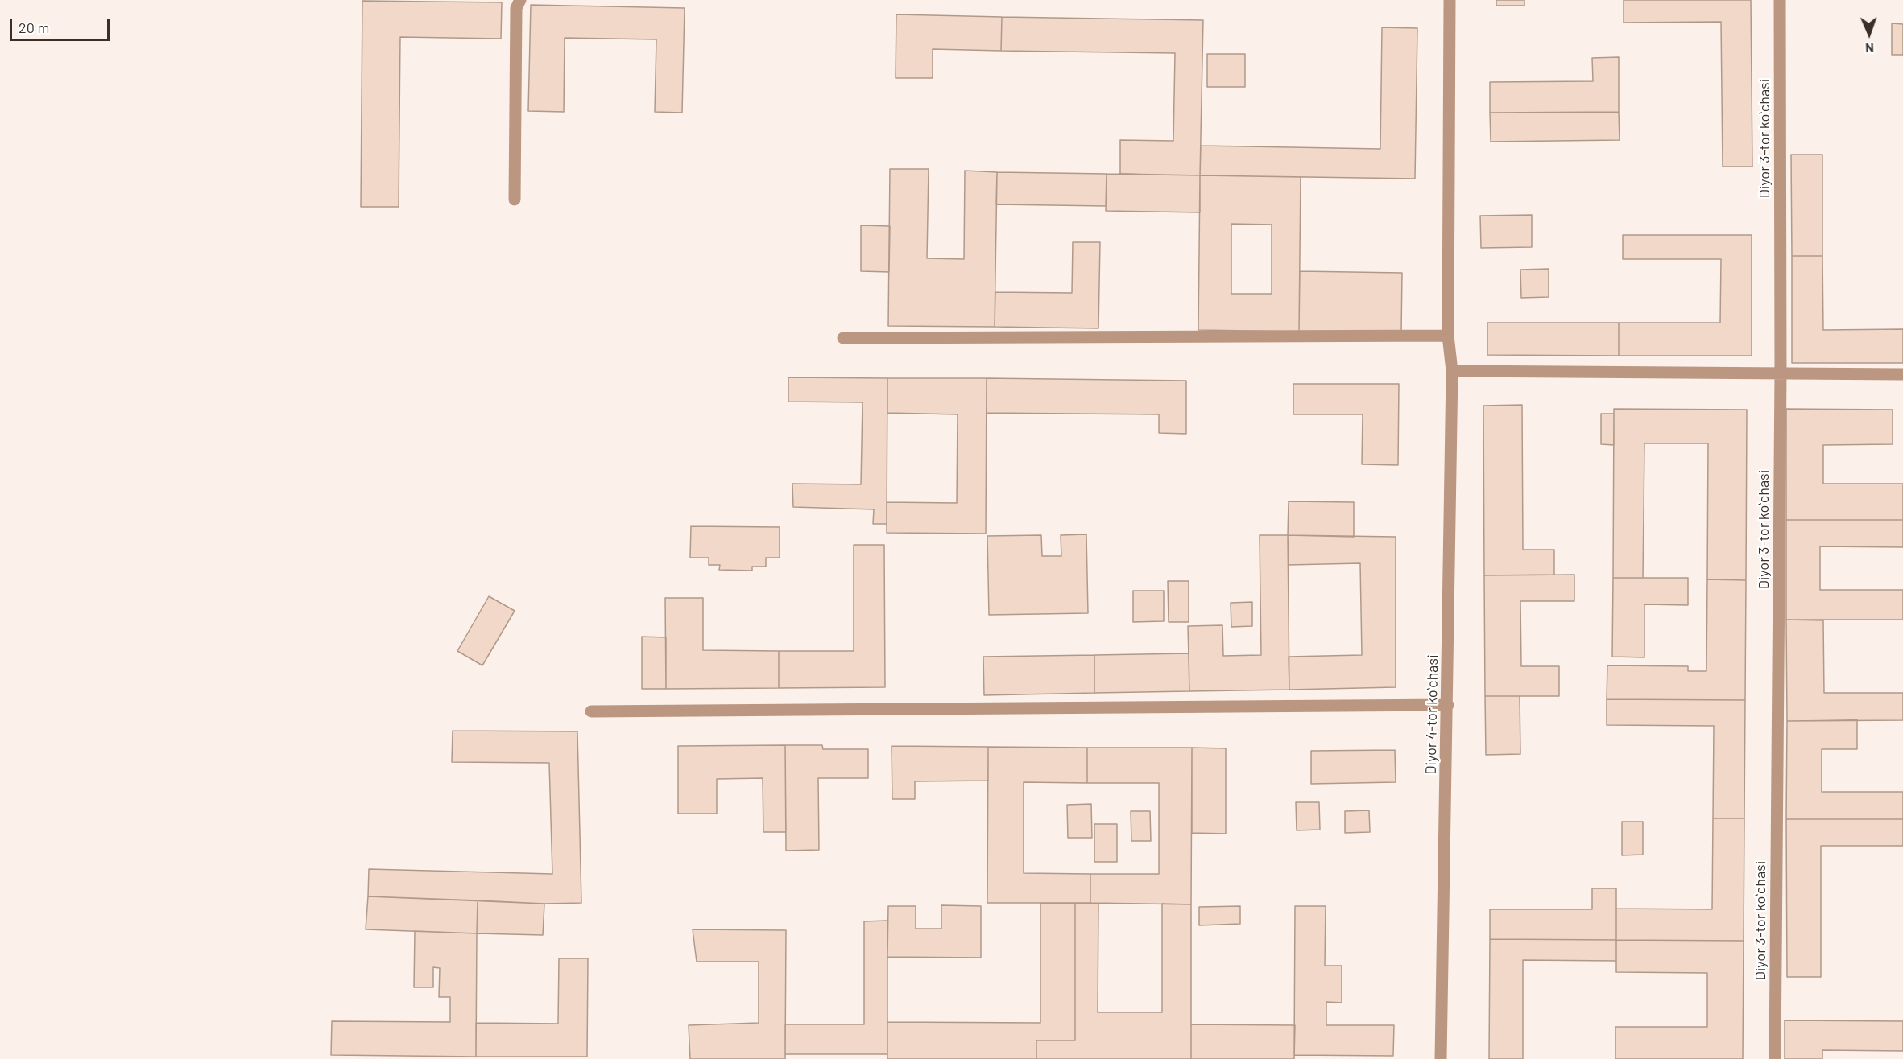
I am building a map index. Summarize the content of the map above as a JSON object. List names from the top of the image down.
{
  "streets": {
    "street": ["Diyor 3-tor koʻchasi", "Diyor 4-tor koʻchasi"]
  },
  "scale_bar": "20 m",
  "north": "bottom"
}
